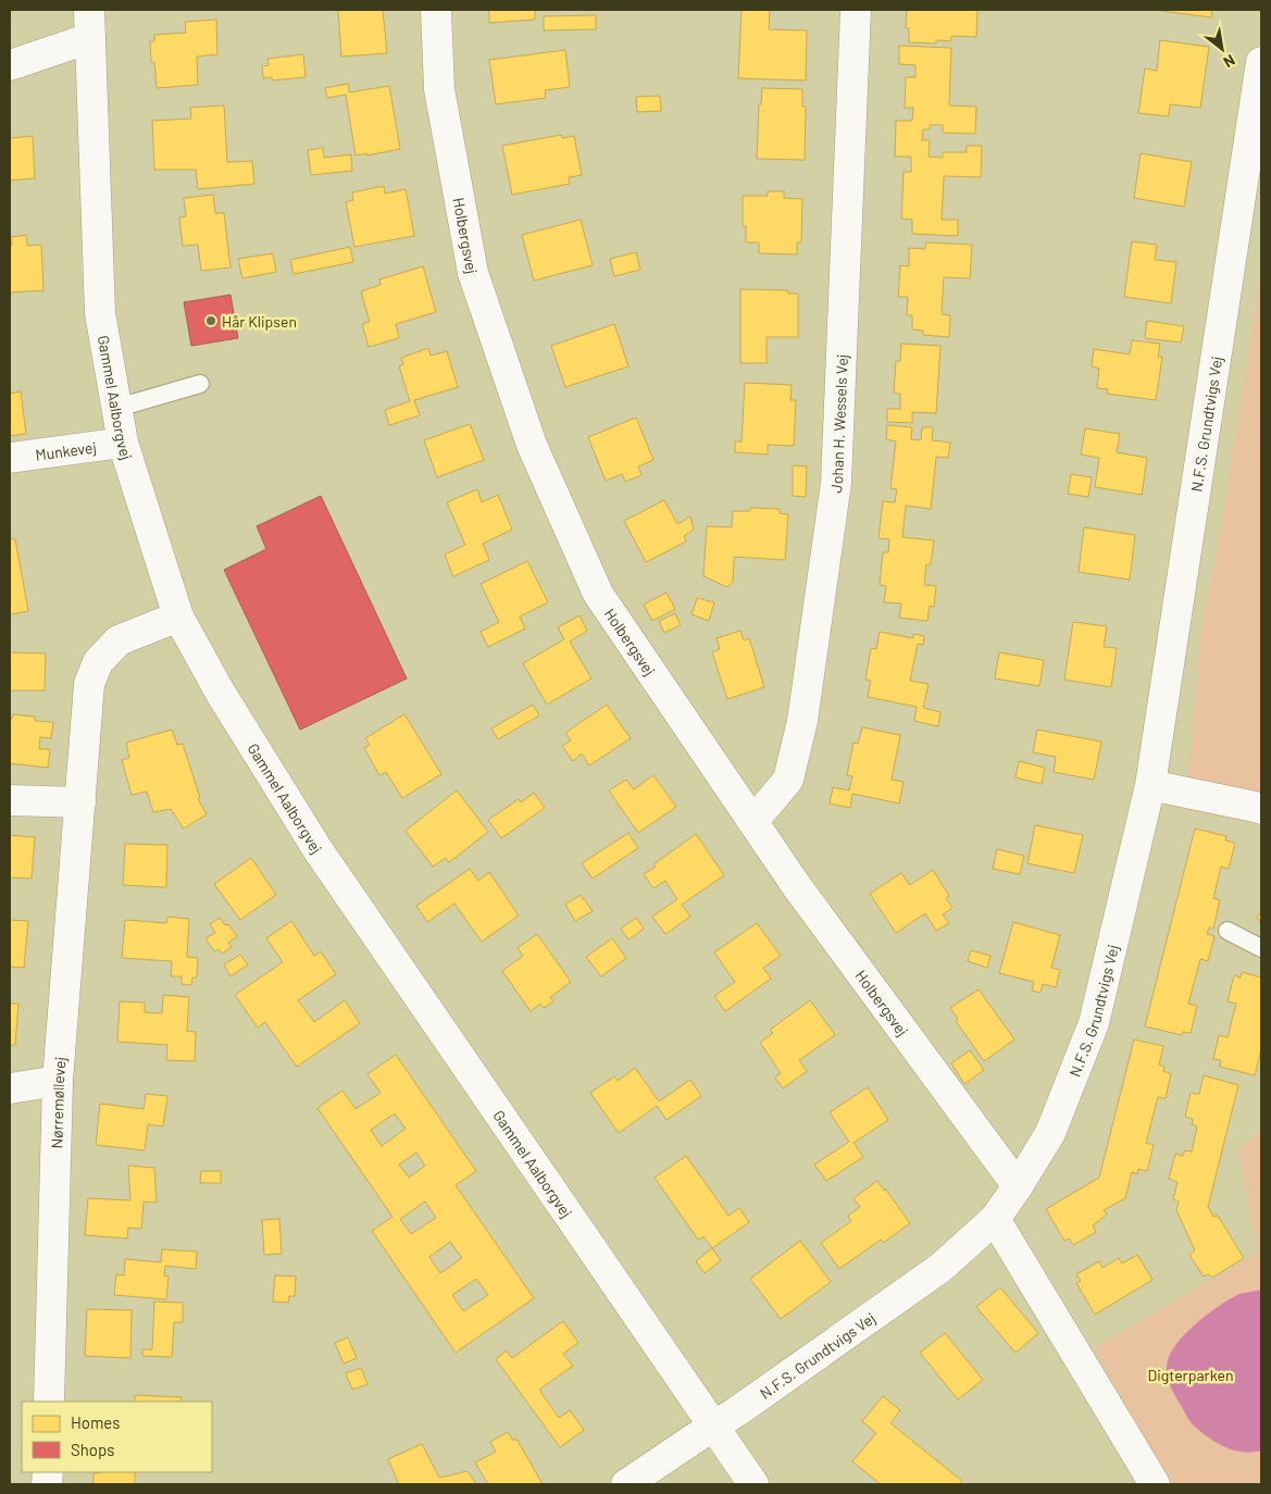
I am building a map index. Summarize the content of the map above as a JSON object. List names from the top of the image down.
{
  "streets": {
    "street": [
      "Holbergsvej",
      "Gammel Aalborgvej",
      "N.F.S. Grundtvigs Vej",
      "Johan H. Wessels Vej",
      "Munkevej",
      "Nørremøllevej"
    ]
  },
  "crossings": [
    ["Holbergsvej", "N.F.S. Grundtvigs Vej"],
    ["Holbergsvej", "Johan H. Wessels Vej"],
    ["Gammel Aalborgvej", "N.F.S. Grundtvigs Vej"],
    ["Gammel Aalborgvej", "Munkevej"],
    ["Gammel Aalborgvej", "Nørremøllevej"]
  ],
  "parks": ["Digterparken"],
  "places": ["Hår Klipsen"],
  "legend": ["Homes", "Shops"],
  "north": "bottom right"
}
